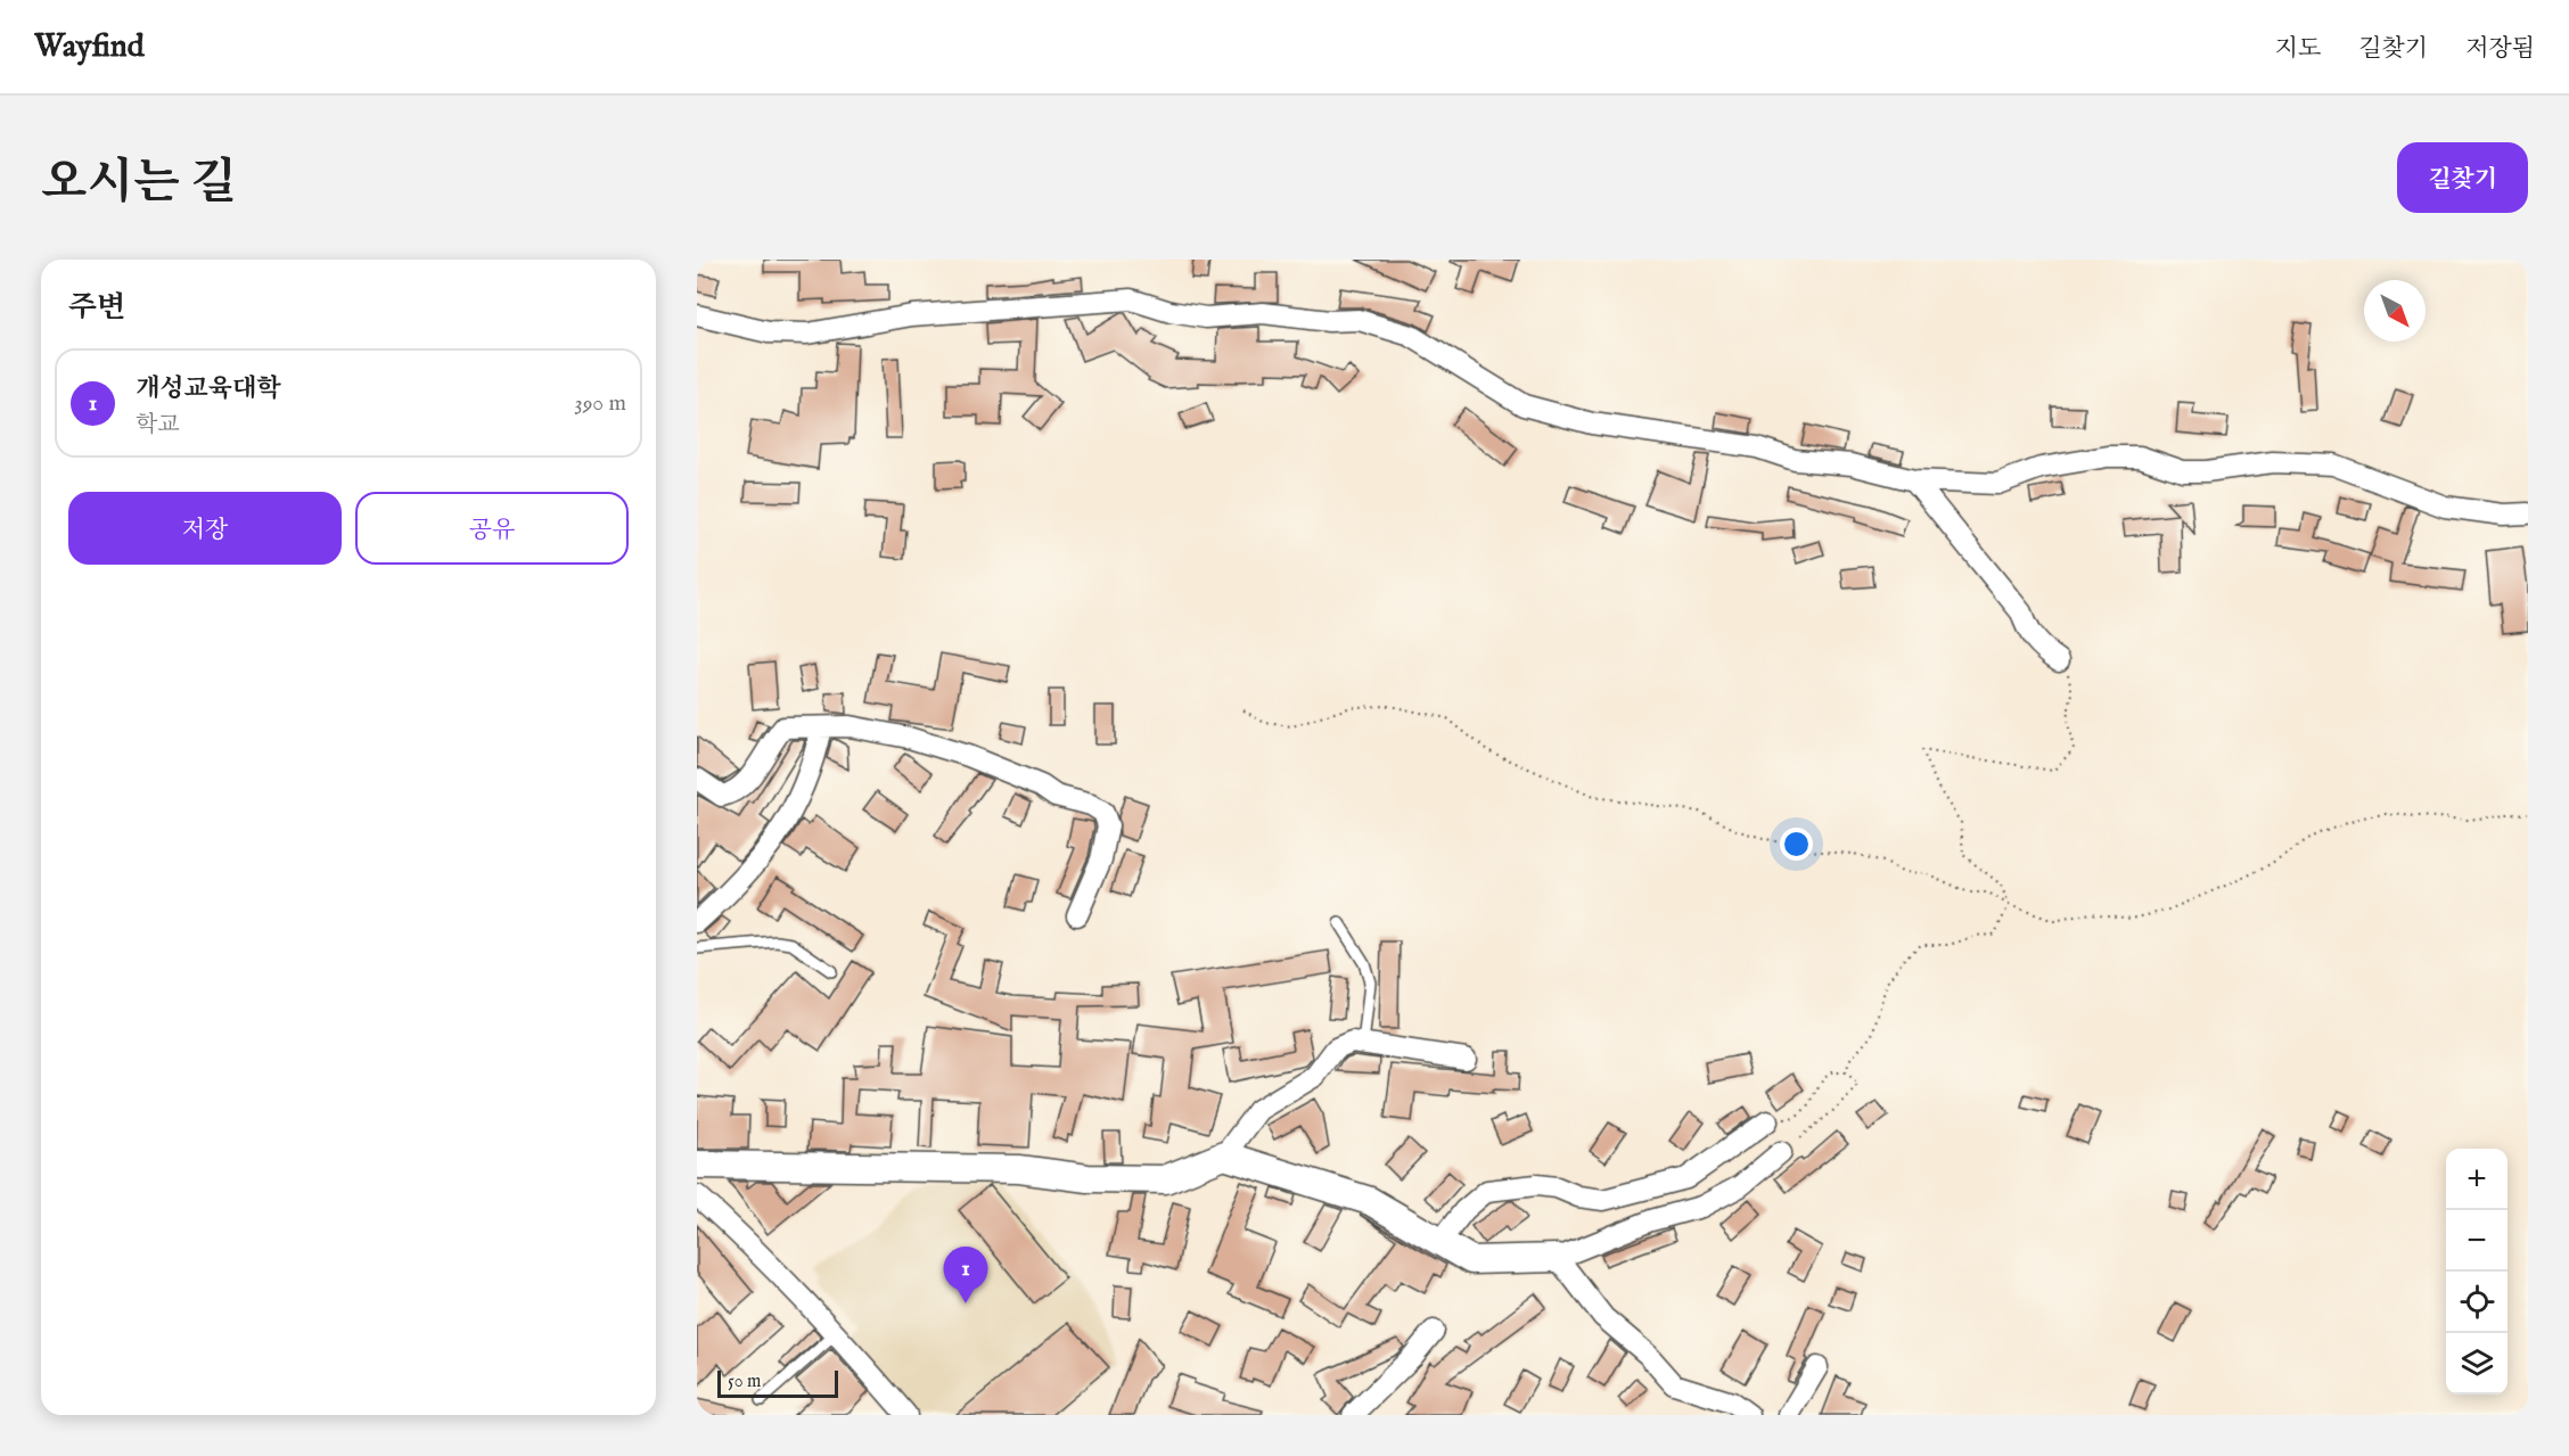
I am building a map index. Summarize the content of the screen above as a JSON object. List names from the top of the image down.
{
  "scale_bar": "50 m",
  "north": "bottom right",
  "page": {
    "header": "Wayfind",
    "nav": ["지도", "길찾기", "저장됨"],
    "title": "오시는 길",
    "buttons": [
      "길찾기",
      ["저장", "공유"]
    ],
    "heading": "주변",
    "list": [
      {
        "mark": "1",
        "name": "개성교육대학",
        "note": "학교",
        "value": "390 m"
      }
    ],
    "map_buttons": ["+", "−"],
    "pins": "1",
    "scale": "50 m"
  }
}
